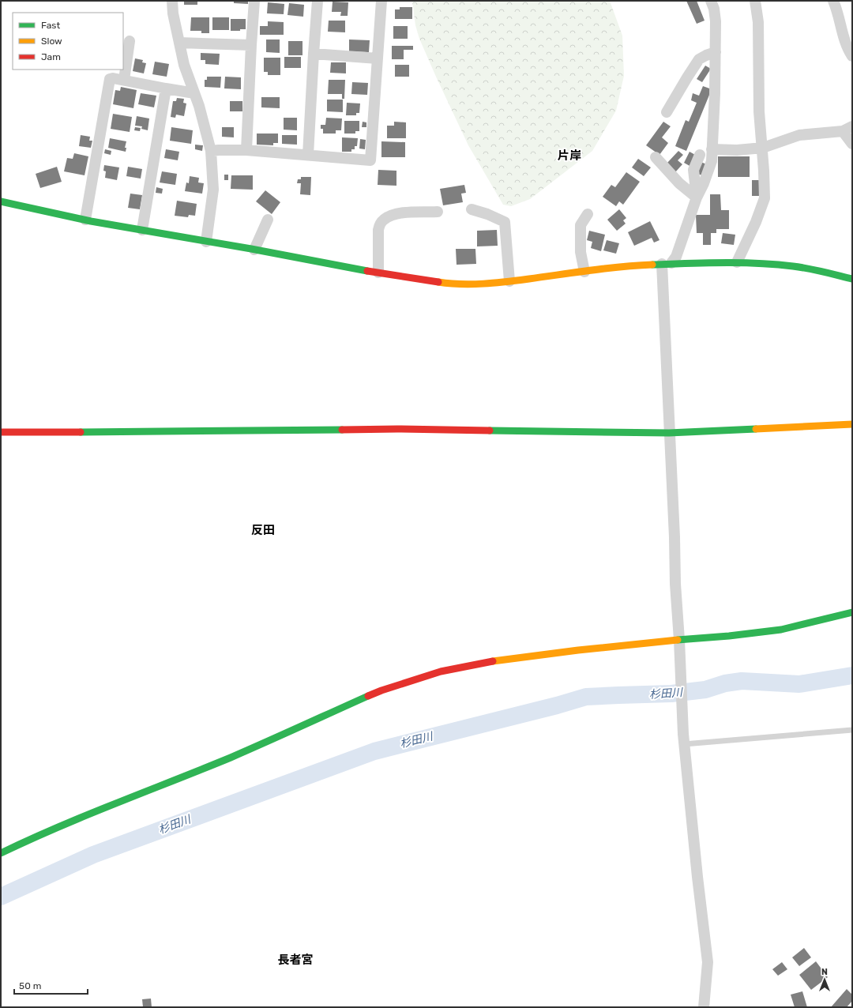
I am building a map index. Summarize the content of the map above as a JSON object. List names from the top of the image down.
{
  "districts": ["片岸", "反田", "長者宮"],
  "water": ["杉田川"],
  "legend": ["Fast", "Slow", "Jam"],
  "scale_bar": "50 m",
  "north": "top"
}
